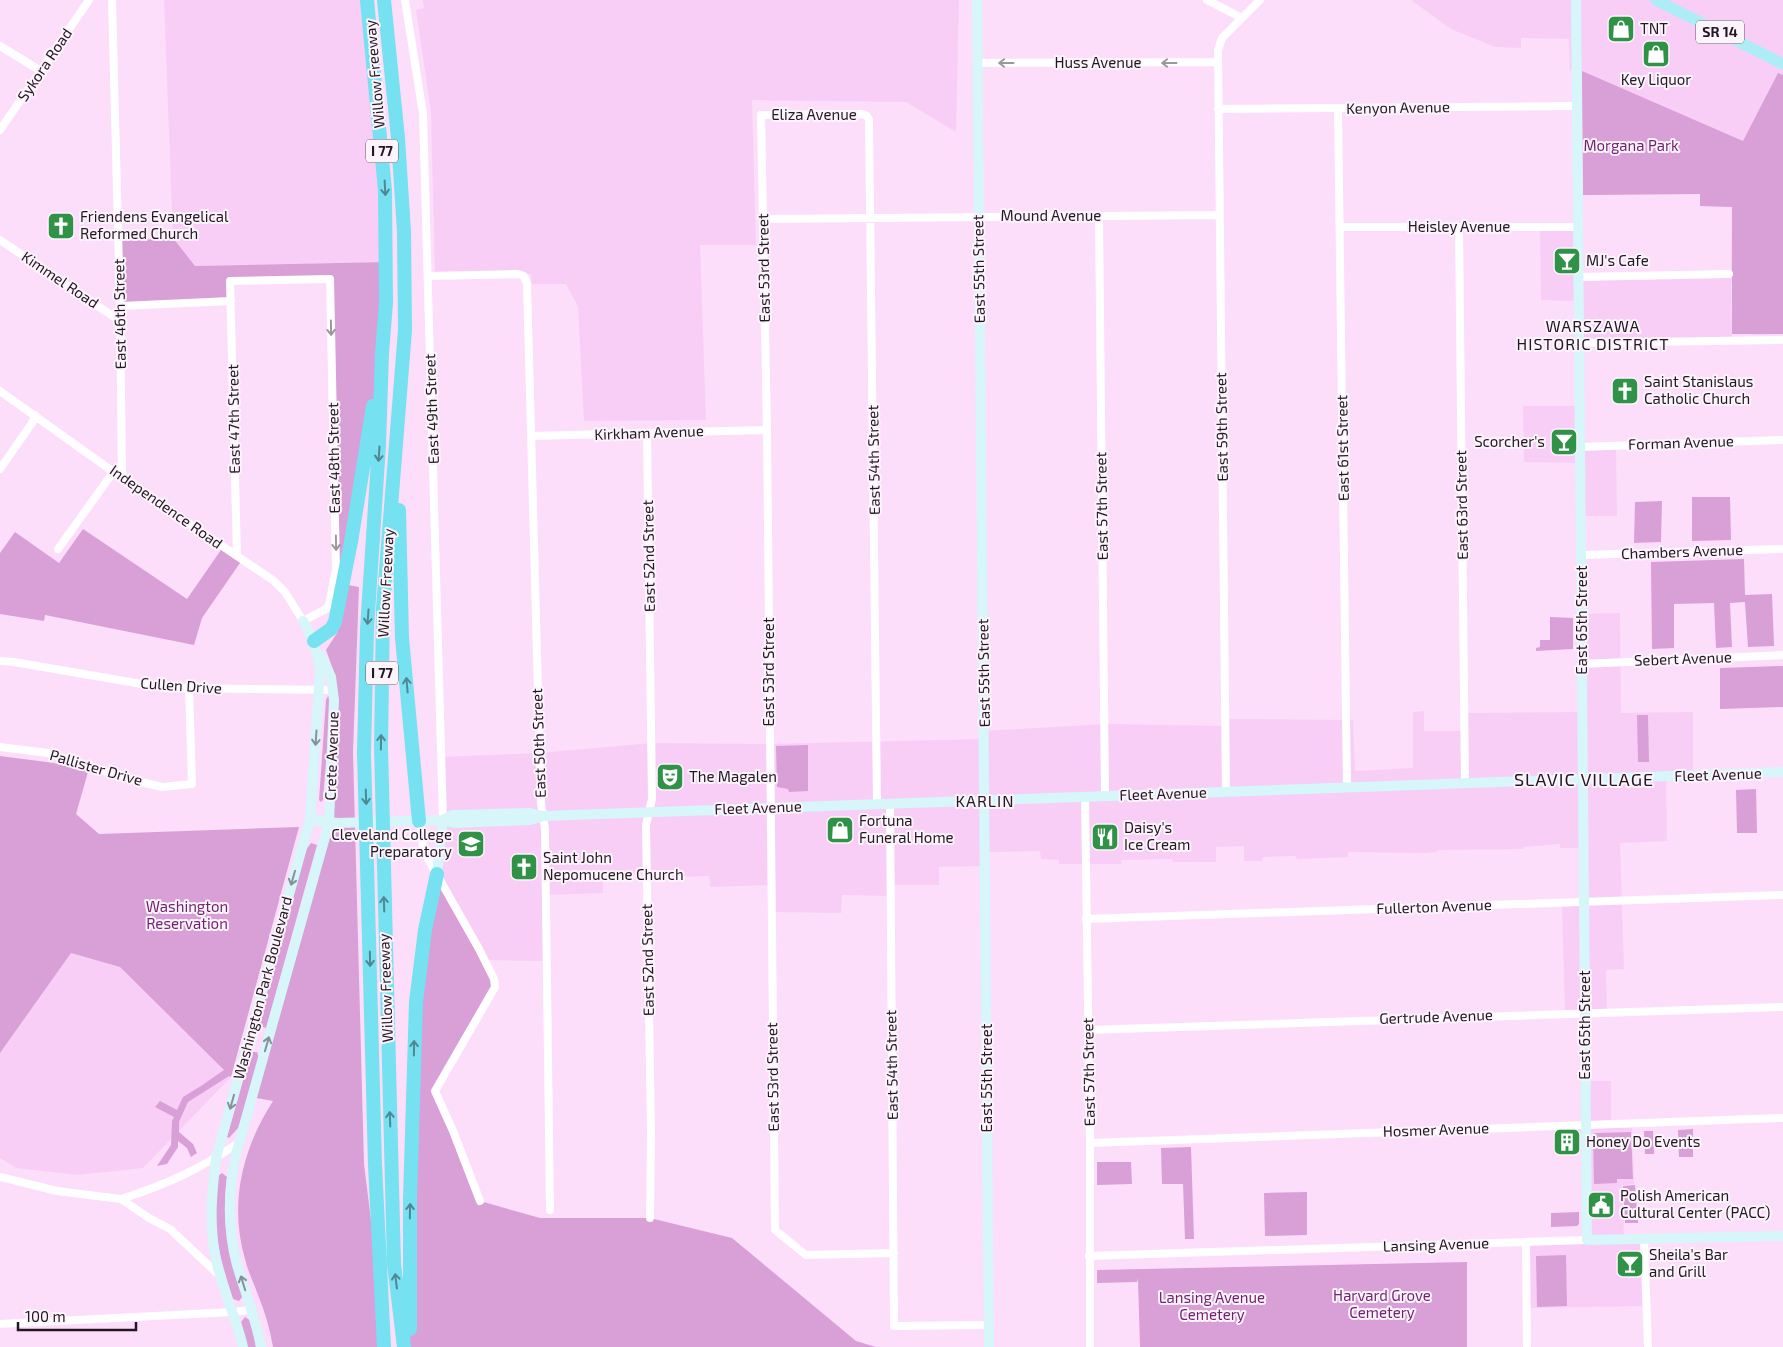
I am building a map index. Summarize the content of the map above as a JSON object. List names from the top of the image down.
{
  "streets": {
    "highway": ["Willow Freeway", "I 77"],
    "main road": ["SR 14"],
    "street": [
      "Huss Avenue",
      "Sykora Road",
      "Kenyon Avenue",
      "Eliza Avenue",
      "Mound Avenue",
      "Heisley Avenue",
      "East 53rd Street",
      "East 55th Street",
      "Kimmel Road",
      "East 46th Street",
      "East 49th Street",
      "East 47th Street",
      "East 59th Street",
      "Kirkham Avenue",
      "Forman Avenue",
      "East 61st Street",
      "East 48th Street",
      "East 54th Street",
      "East 63rd Street",
      "East 57th Street",
      "Independence Road",
      "Chambers Avenue",
      "East 52nd Street",
      "East 65th Street",
      "Sebert Avenue",
      "Cullen Drive",
      "East 50th Street",
      "Crete Avenue",
      "Pallister Drive",
      "Fleet Avenue",
      "Fullerton Avenue",
      "Washington Park Boulevard",
      "Gertrude Avenue",
      "Hosmer Avenue",
      "Lansing Avenue"
    ]
  },
  "crossings": [
    ["Huss Avenue", "East 55th Street"],
    ["Huss Avenue", "East 59th Street"],
    ["Kenyon Avenue", "East 59th Street"],
    ["Kenyon Avenue", "East 61st Street"],
    ["Kenyon Avenue", "East 65th Street"],
    ["Eliza Avenue", "East 53rd Street"],
    ["Eliza Avenue", "East 54th Street"],
    ["Mound Avenue", "East 53rd Street"],
    ["Mound Avenue", "East 55th Street"],
    ["Mound Avenue", "East 59th Street"],
    ["Mound Avenue", "East 54th Street"],
    ["Mound Avenue", "East 57th Street"],
    ["Heisley Avenue", "East 61st Street"],
    ["Heisley Avenue", "East 63rd Street"],
    ["Heisley Avenue", "East 65th Street"],
    ["East 53rd Street", "Kirkham Avenue"],
    ["East 53rd Street", "East 54th Street"],
    ["East 53rd Street", "Fleet Avenue"],
    ["East 55th Street", "East 54th Street"],
    ["East 55th Street", "Fleet Avenue"],
    ["Kimmel Road", "East 46th Street"],
    ["Kimmel Road", "East 47th Street"],
    ["East 46th Street", "Independence Road"],
    ["East 49th Street", "East 50th Street"],
    ["East 49th Street", "Fleet Avenue"],
    ["East 47th Street", "East 48th Street"],
    ["East 47th Street", "Independence Road"],
    ["East 59th Street", "Fleet Avenue"],
    ["Kirkham Avenue", "East 52nd Street"],
    ["Kirkham Avenue", "East 50th Street"],
    ["Forman Avenue", "East 65th Street"],
    ["East 61st Street", "Fleet Avenue"],
    ["East 48th Street", "Independence Road"],
    ["East 54th Street", "Fleet Avenue"],
    ["East 63rd Street", "Fleet Avenue"],
    ["East 57th Street", "Fleet Avenue"],
    ["East 57th Street", "Fullerton Avenue"],
    ["East 57th Street", "Gertrude Avenue"],
    ["East 57th Street", "Hosmer Avenue"],
    ["East 57th Street", "Lansing Avenue"],
    ["Independence Road", "Cullen Drive"],
    ["Independence Road", "Crete Avenue"],
    ["Chambers Avenue", "East 65th Street"],
    ["East 52nd Street", "Fleet Avenue"],
    ["East 65th Street", "Sebert Avenue"],
    ["East 65th Street", "Fleet Avenue"],
    ["East 65th Street", "Fullerton Avenue"],
    ["East 65th Street", "Gertrude Avenue"],
    ["East 65th Street", "Hosmer Avenue"],
    ["East 65th Street", "Lansing Avenue"],
    ["Cullen Drive", "Crete Avenue"],
    ["Cullen Drive", "Pallister Drive"],
    ["East 50th Street", "Fleet Avenue"],
    ["Crete Avenue", "Fleet Avenue"],
    ["Crete Avenue", "Washington Park Boulevard"],
    ["Fleet Avenue", "Washington Park Boulevard"]
  ],
  "one_way": ["Huss Avenue", "East 48th Street"],
  "districts": ["WARSZAWA HISTORIC DISTRICT", "SLAVIC VILLAGE", "KARLIN"],
  "parks": [
    "Morgana Park",
    "Washington Reservation",
    "Harvard Grove Cemetery",
    "Lansing Avenue Cemetery"
  ],
  "places": {
    "shop": ["TNT", "Key Liquor", "Fortuna Funeral Home"],
    "church": ["Friendens Evangelical Reformed Church", "Saint Stanislaus Catholic Church", "Saint John Nepomucene Church"],
    "bar": ["MJ's Cafe", "Scorcher's", "Sheila's Bar and Grill"],
    "theatre": ["The Magalen"],
    "restaurant": ["Daisy's Ice Cream"],
    "school or university": ["Cleveland College Preparatory"],
    "building": ["Honey Do Events"],
    "public building": ["Polish American Cultural Center (PACC)"]
  },
  "scale_bar": "100 m"
}
